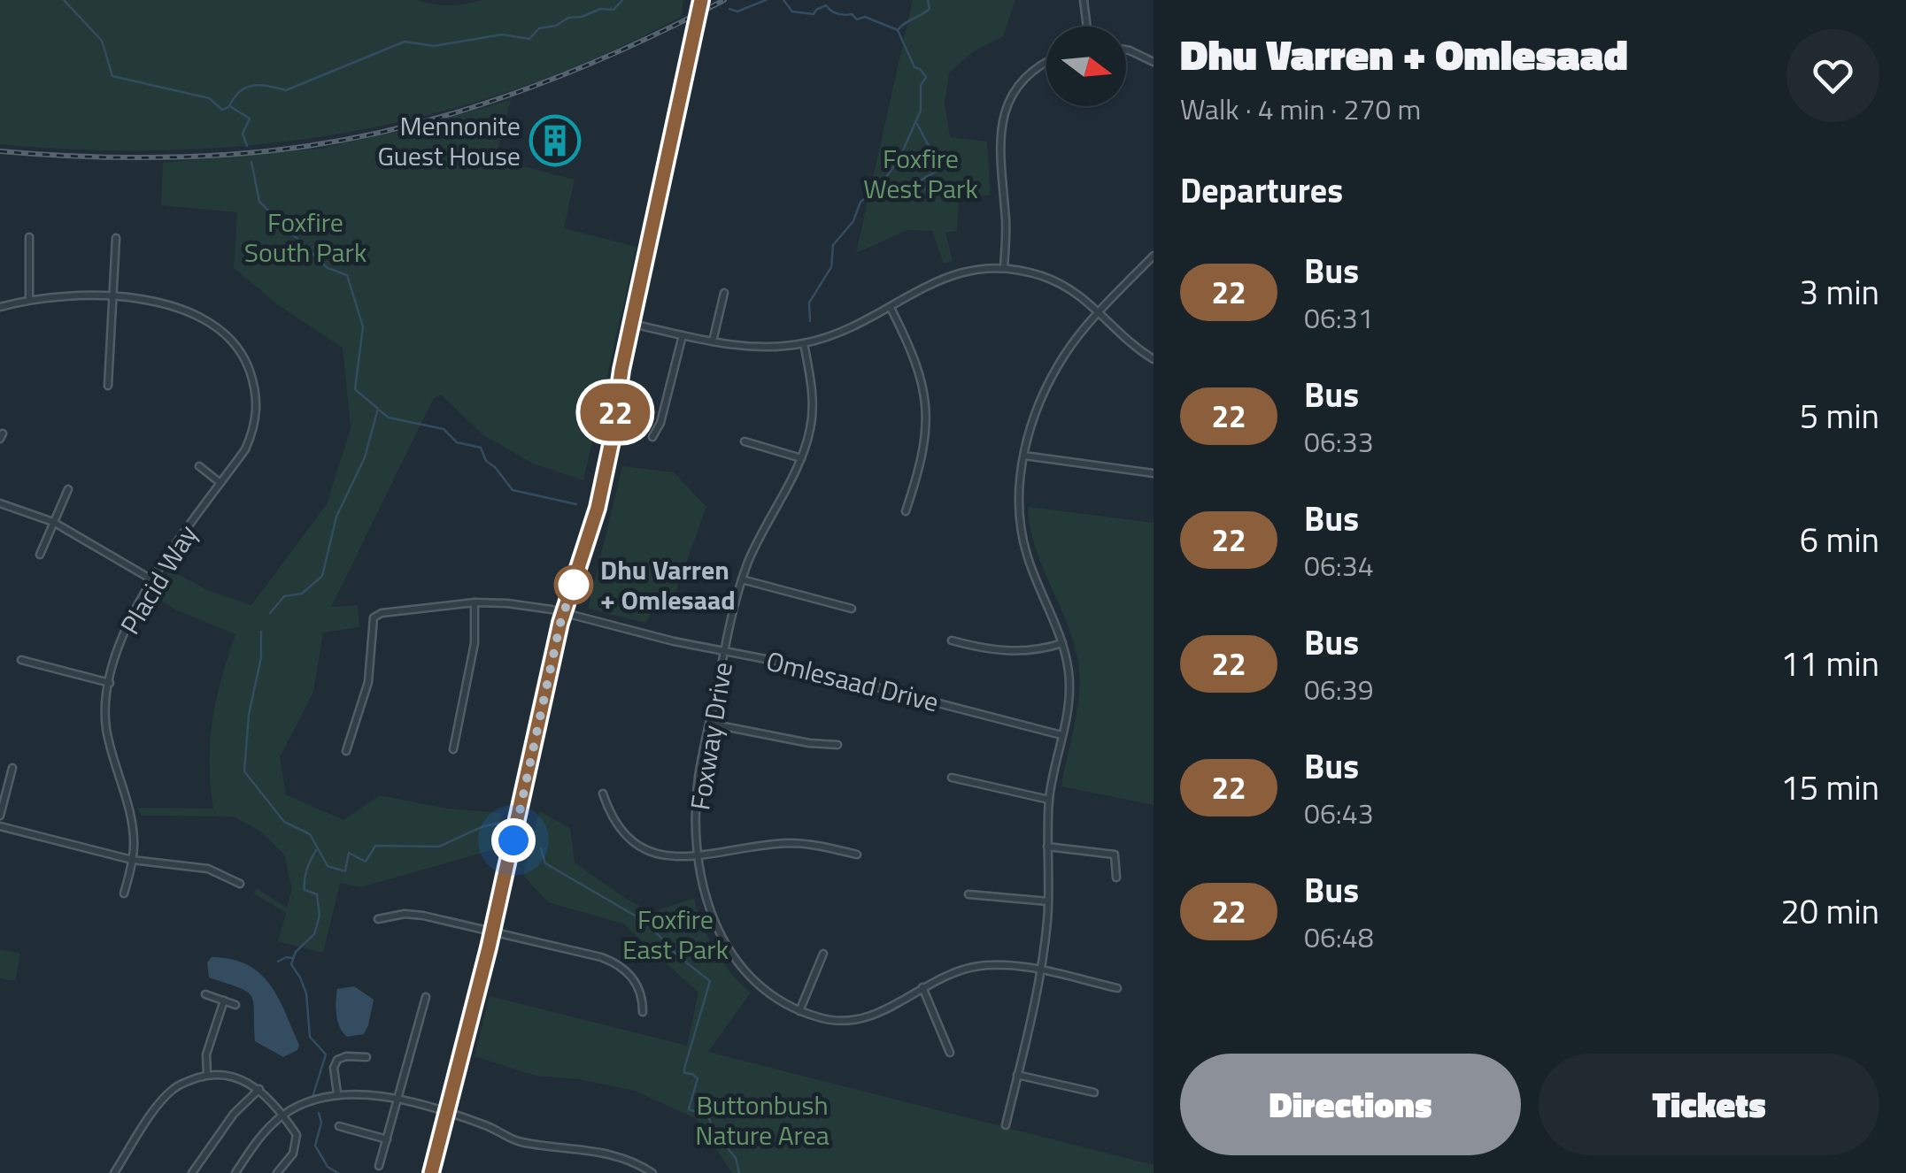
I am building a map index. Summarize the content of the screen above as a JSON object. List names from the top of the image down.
{
  "streets": {
    "street": ["Placid Way", "Omlesaad Drive", "Foxway Drive"]
  },
  "crossings": [
    ["Omlesaad Drive", "Foxway Drive"]
  ],
  "parks": [
    "Foxfire West Park",
    "Foxfire South Park",
    "Foxfire East Park",
    "Buttonbush Nature Area"
  ],
  "places": {
    "building": ["Mennonite Guest House"],
    "other": ["Dhu Varren + Omlesaad"]
  },
  "lines": ["bus line 22"],
  "north": "right",
  "page": {
    "on_map": "22",
    "heading": [
      ["Dhu Varren + Omlesaad", "Walk · 4 min · 270 m"],
      "Departures"
    ],
    "list": [
      {
        "mark": "22",
        "name": "Bus",
        "note": "06:31",
        "value": "3 min"
      },
      {
        "mark": "22",
        "name": "Bus",
        "note": "06:33",
        "value": "5 min"
      },
      {
        "mark": "22",
        "name": "Bus",
        "note": "06:34",
        "value": "6 min"
      },
      {
        "mark": "22",
        "name": "Bus",
        "note": "06:39",
        "value": "11 min"
      },
      {
        "mark": "22",
        "name": "Bus",
        "note": "06:43",
        "value": "15 min"
      },
      {
        "mark": "22",
        "name": "Bus",
        "note": "06:48",
        "value": "20 min"
      }
    ],
    "buttons": ["Directions", "Tickets"]
  }
}
